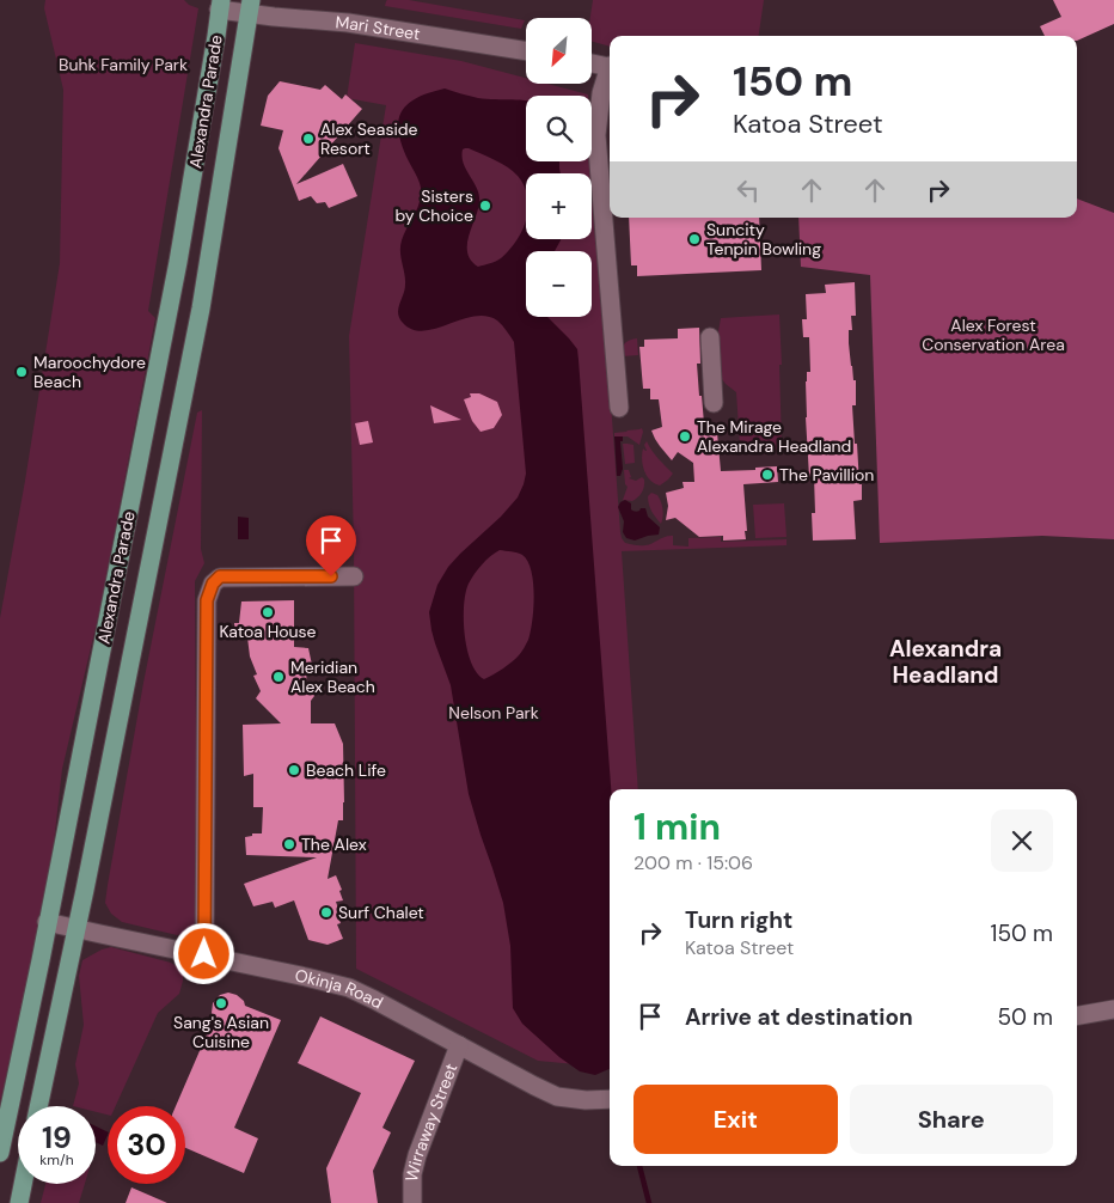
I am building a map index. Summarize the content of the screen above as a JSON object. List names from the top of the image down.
{
  "streets": {
    "main road": ["Alexandra Parade"],
    "street": ["Mari Street", "Okinja Road", "Wirraway Street"]
  },
  "crossings": [
    ["Mari Street", "Alexandra Parade"],
    ["Alexandra Parade", "Okinja Road"],
    ["Okinja Road", "Wirraway Street"]
  ],
  "districts": ["Alexandra Headland"],
  "parks": ["Buhk Family Park", "Alex Forest Conservation Area", "Nelson Park"],
  "places": [
    "Alex Seaside Resort",
    "Sisters by Choice",
    "Suncity Tenpin Bowling",
    "Maroochydore Beach",
    "The Mirage Alexandra Headland",
    "The Pavillion",
    "Katoa House",
    "Meridian Alex Beach",
    "Beach Life",
    "The Alex",
    "Surf Chalet",
    "Sang's Asian Cuisine"
  ],
  "north": "bottom left",
  "page": {
    "map_buttons": ["+", "−"],
    "turn": ["150 m", "Katoa Street"],
    "heading": ["1 min", "200 m · 15:06"],
    "list": [
      {
        "name": "Turn right",
        "note": "Katoa Street",
        "value": "150 m"
      },
      {
        "name": "Arrive at destination",
        "value": "50 m"
      }
    ],
    "buttons": ["Exit", "Share"],
    "speed": "19 km/h",
    "limit": "30"
  }
}
